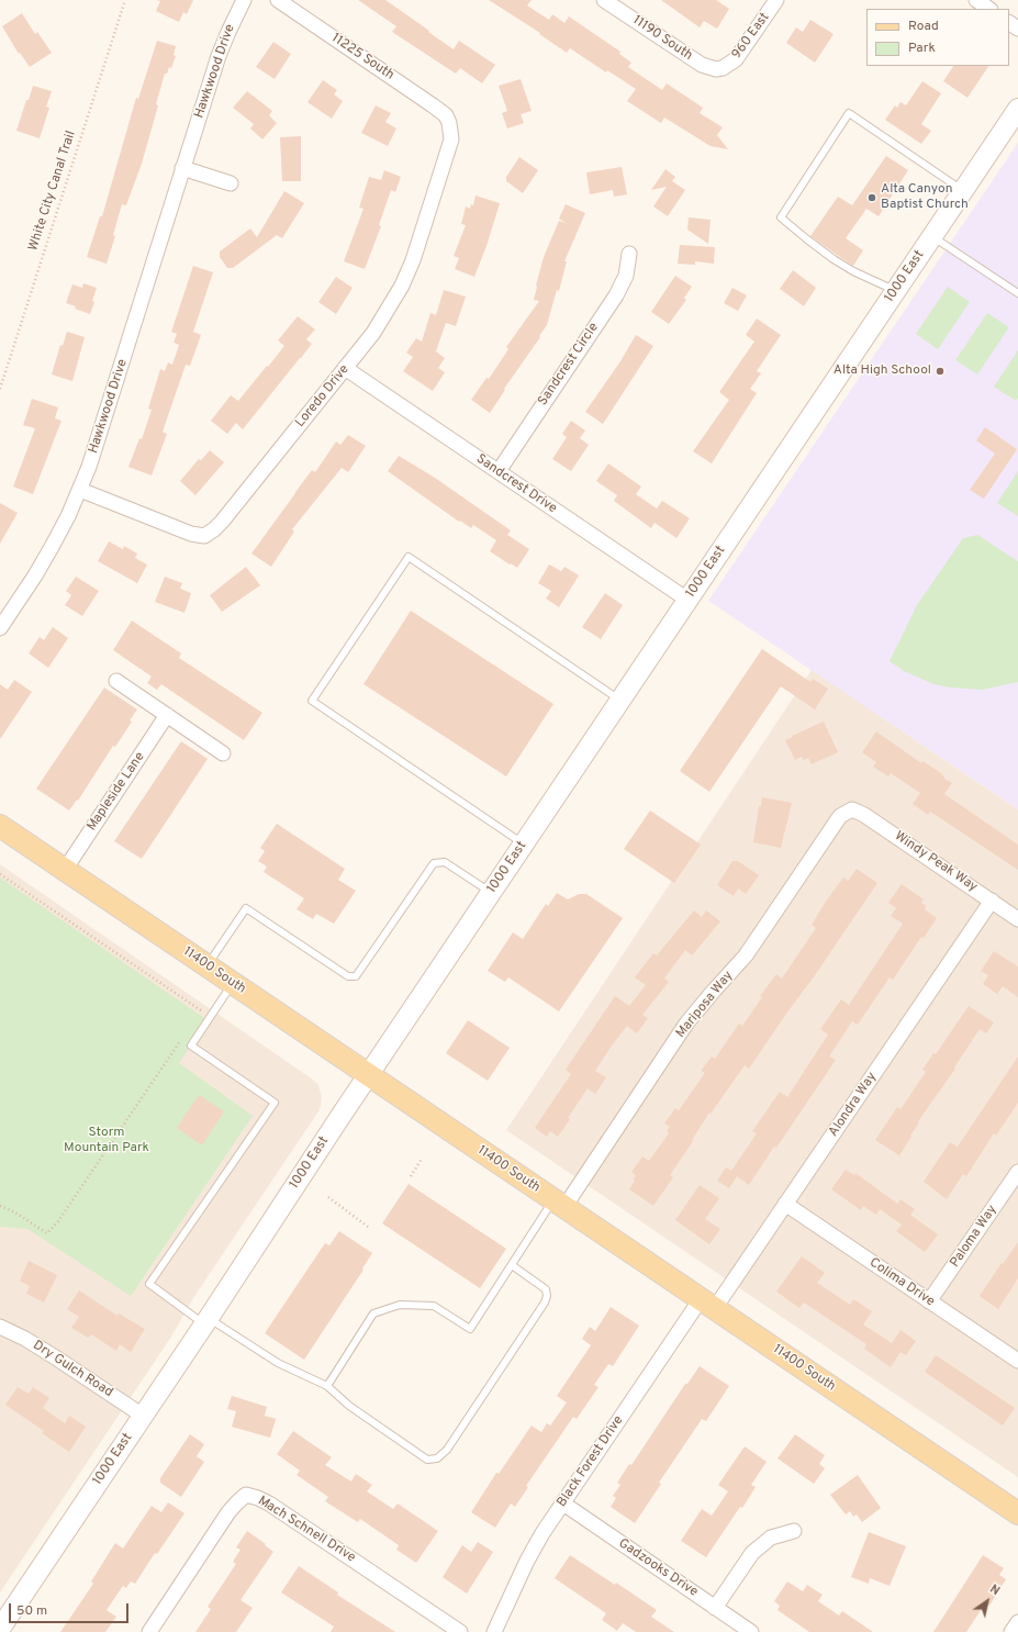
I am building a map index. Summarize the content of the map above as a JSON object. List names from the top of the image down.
{
  "streets": {
    "main road": ["11400 South"],
    "street": [
      "960 East",
      "11190 South",
      "11225 South",
      "Hawkwood Drive",
      "1000 East",
      "Sandcrest Circle",
      "Loredo Drive",
      "Sandcrest Drive",
      "Mapleside Lane",
      "Windy Peak Way",
      "Mariposa Way",
      "Alondra Way",
      "Paloma Way",
      "Colima Drive",
      "Dry Gulch Road",
      "Black Forest Drive",
      "Mach Schnell Drive",
      "Gadzooks Drive"
    ],
    "path": ["White City Canal Trail"]
  },
  "crossings": [
    ["960 East", "11190 South"],
    ["11225 South", "Loredo Drive"],
    ["Hawkwood Drive", "Loredo Drive"],
    ["1000 East", "Sandcrest Drive"],
    ["1000 East", "11400 South"],
    ["1000 East", "Dry Gulch Road"],
    ["Sandcrest Circle", "Sandcrest Drive"],
    ["Loredo Drive", "Sandcrest Drive"],
    ["Mapleside Lane", "11400 South"],
    ["Windy Peak Way", "Mariposa Way"],
    ["Windy Peak Way", "Alondra Way"],
    ["11400 South", "Mariposa Way"],
    ["11400 South", "Alondra Way"],
    ["11400 South", "Black Forest Drive"],
    ["Alondra Way", "Colima Drive"],
    ["Alondra Way", "Black Forest Drive"],
    ["Paloma Way", "Colima Drive"],
    ["Black Forest Drive", "Gadzooks Drive"]
  ],
  "parks": ["Storm Mountain Park"],
  "places": ["Alta Canyon Baptist Church", "Alta High School"],
  "legend": ["Road", "Park"],
  "scale_bar": "50 m",
  "north": "top right"
}
